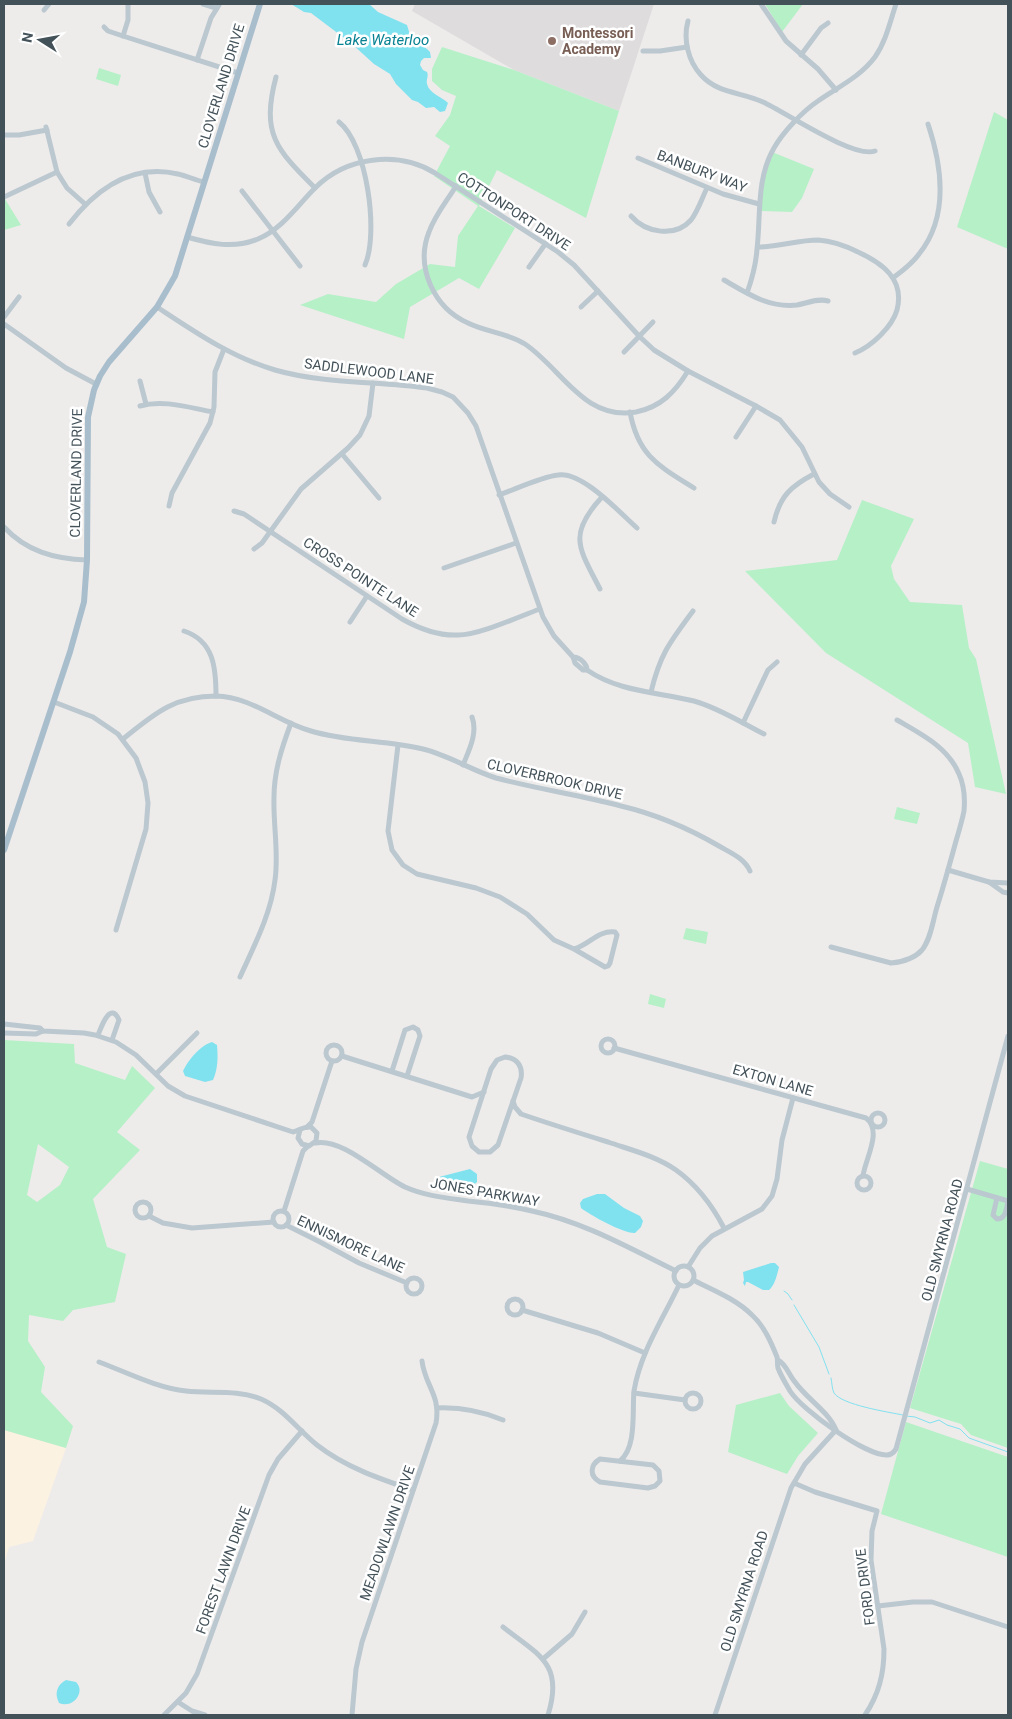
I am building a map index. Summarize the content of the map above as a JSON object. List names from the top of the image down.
{
  "streets": {
    "main road": ["CLOVERLAND DRIVE"],
    "street": [
      "BANBURY WAY",
      "COTTONPORT DRIVE",
      "SADDLEWOOD LANE",
      "CROSS POINTE LANE",
      "CLOVERBROOK DRIVE",
      "EXTON LANE",
      "JONES PARKWAY",
      "OLD SMYRNA ROAD",
      "ENNISMORE LANE",
      "MEADOWLAWN DRIVE",
      "FOREST LAWN DRIVE",
      "FORD DRIVE"
    ]
  },
  "crossings": [
    ["CLOVERLAND DRIVE", "COTTONPORT DRIVE"],
    ["CLOVERLAND DRIVE", "SADDLEWOOD LANE"],
    ["SADDLEWOOD LANE", "CROSS POINTE LANE"],
    ["OLD SMYRNA ROAD", "FORD DRIVE"]
  ],
  "water": ["Lake Waterloo"],
  "places": ["Montessori Academy"],
  "north": "left"
}
